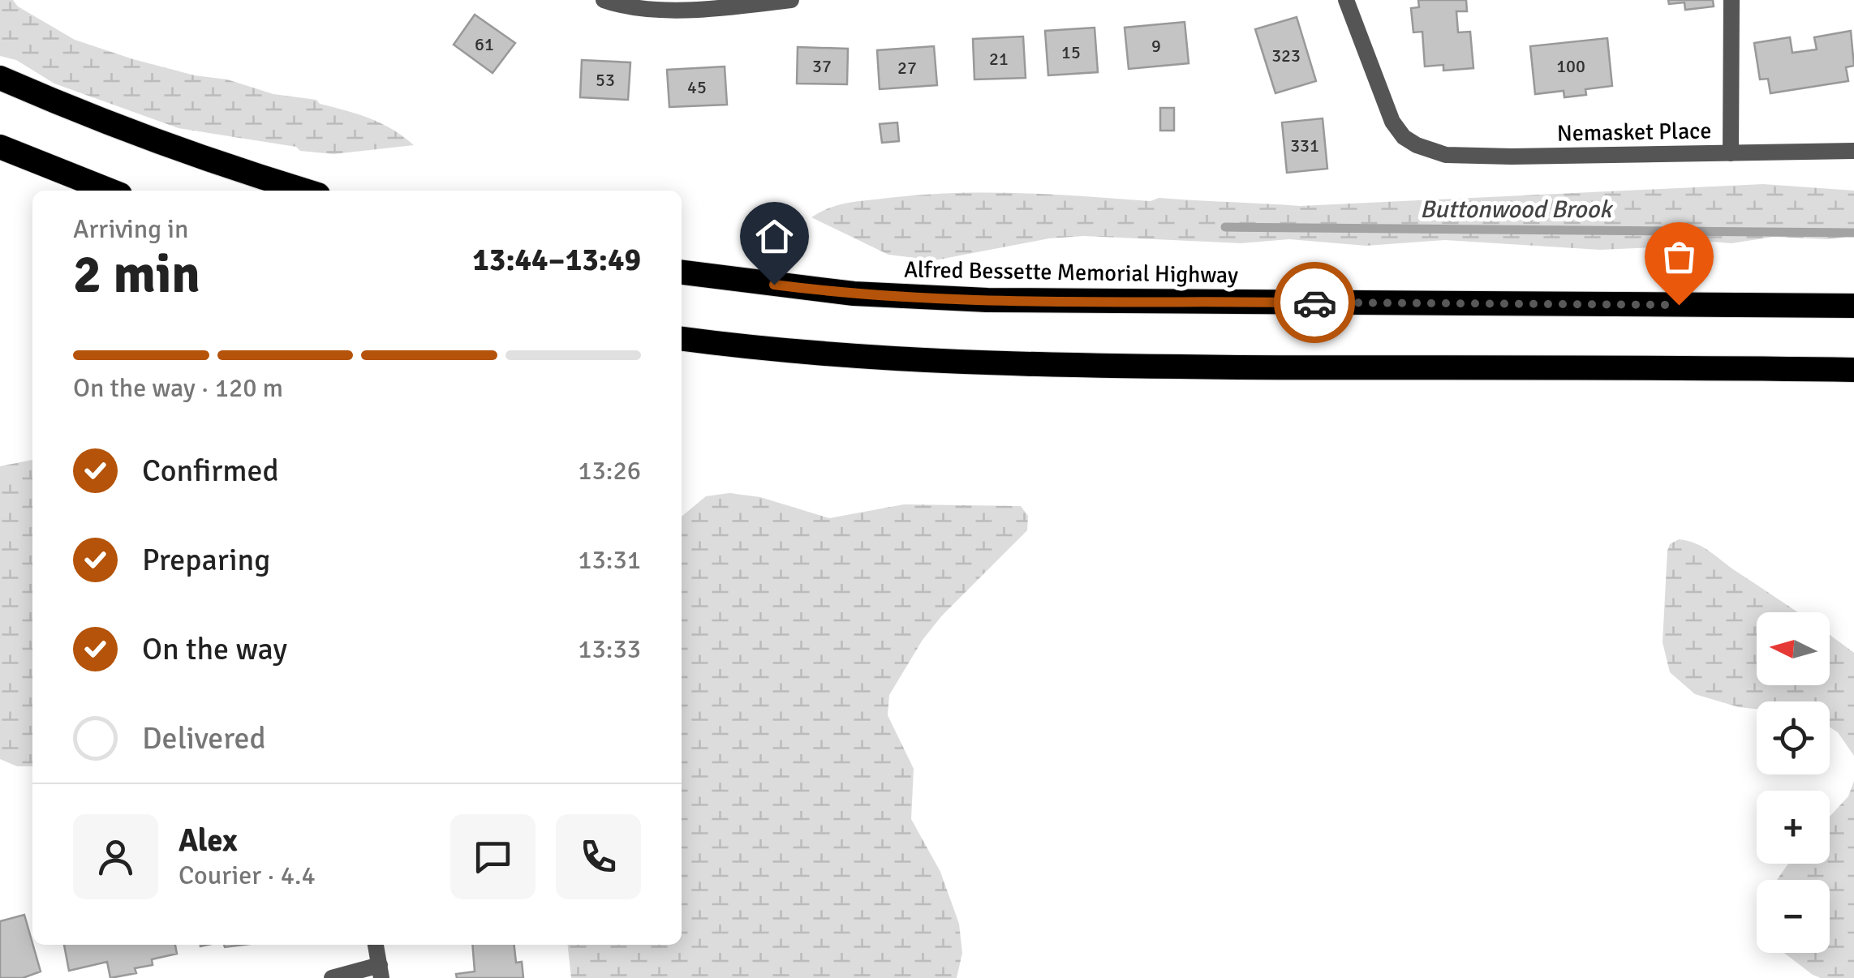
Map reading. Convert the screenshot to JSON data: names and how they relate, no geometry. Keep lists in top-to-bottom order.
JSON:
{
  "streets": {
    "highway": ["Alfred Bessette Memorial Highway"],
    "street": ["Nemasket Place"]
  },
  "water": ["Buttonwood Brook"],
  "house_numbers": [
    "61",
    "9",
    "15",
    "323",
    "21",
    "37",
    "100",
    "27",
    "53",
    "45",
    "331"
  ],
  "north": "left",
  "page": {
    "heading": ["2 min", "Arriving in", "13:44–13:49"],
    "panel": ["Alex", "Courier · 4.4"],
    "bar": "On the way · 120 m",
    "list": [
      ["Confirmed", "13:26"],
      ["Preparing", "13:31"],
      ["On the way", "13:33"],
      "Delivered"
    ],
    "map_buttons": ["+", "−"]
  }
}
